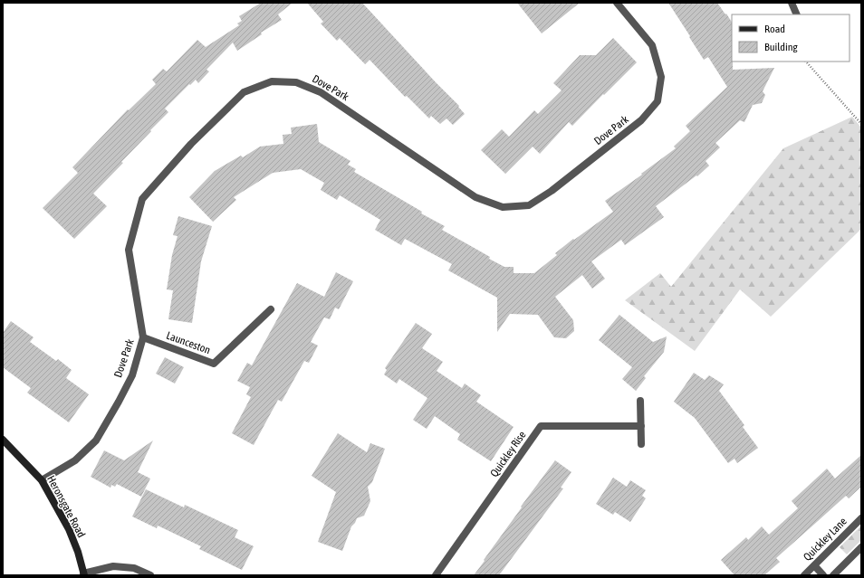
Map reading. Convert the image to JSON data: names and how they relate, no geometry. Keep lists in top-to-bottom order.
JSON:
{
  "streets": {
    "street": [
      "Dove Park",
      "Launceston",
      "Quickley Rise",
      "Heronsgate Road",
      "Quickley Lane"
    ]
  },
  "crossings": [
    ["Dove Park", "Launceston"],
    ["Dove Park", "Heronsgate Road"]
  ],
  "legend": ["Road", "Building"]
}
